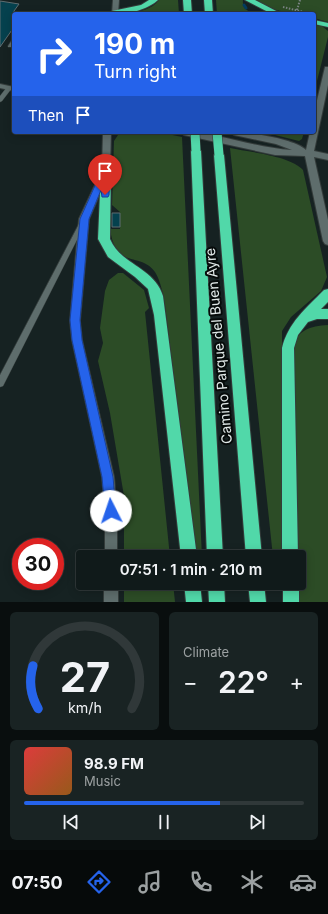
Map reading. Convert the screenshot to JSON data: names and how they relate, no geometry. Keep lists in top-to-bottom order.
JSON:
{
  "streets": {
    "highway": ["Camino Parque del Buen Ayre"]
  },
  "page": {
    "turn": ["190 m", "Turn right"],
    "then": "Then",
    "limit": "30",
    "trip": "07:51 · 1 min · 210 m",
    "tile": "Climate",
    "heat": ["−", "22°", "+"],
    "song": ["98.9 FM", "Music"],
    "tabs": "07:50",
    "gauge": ["27", "km/h"]
  }
}
